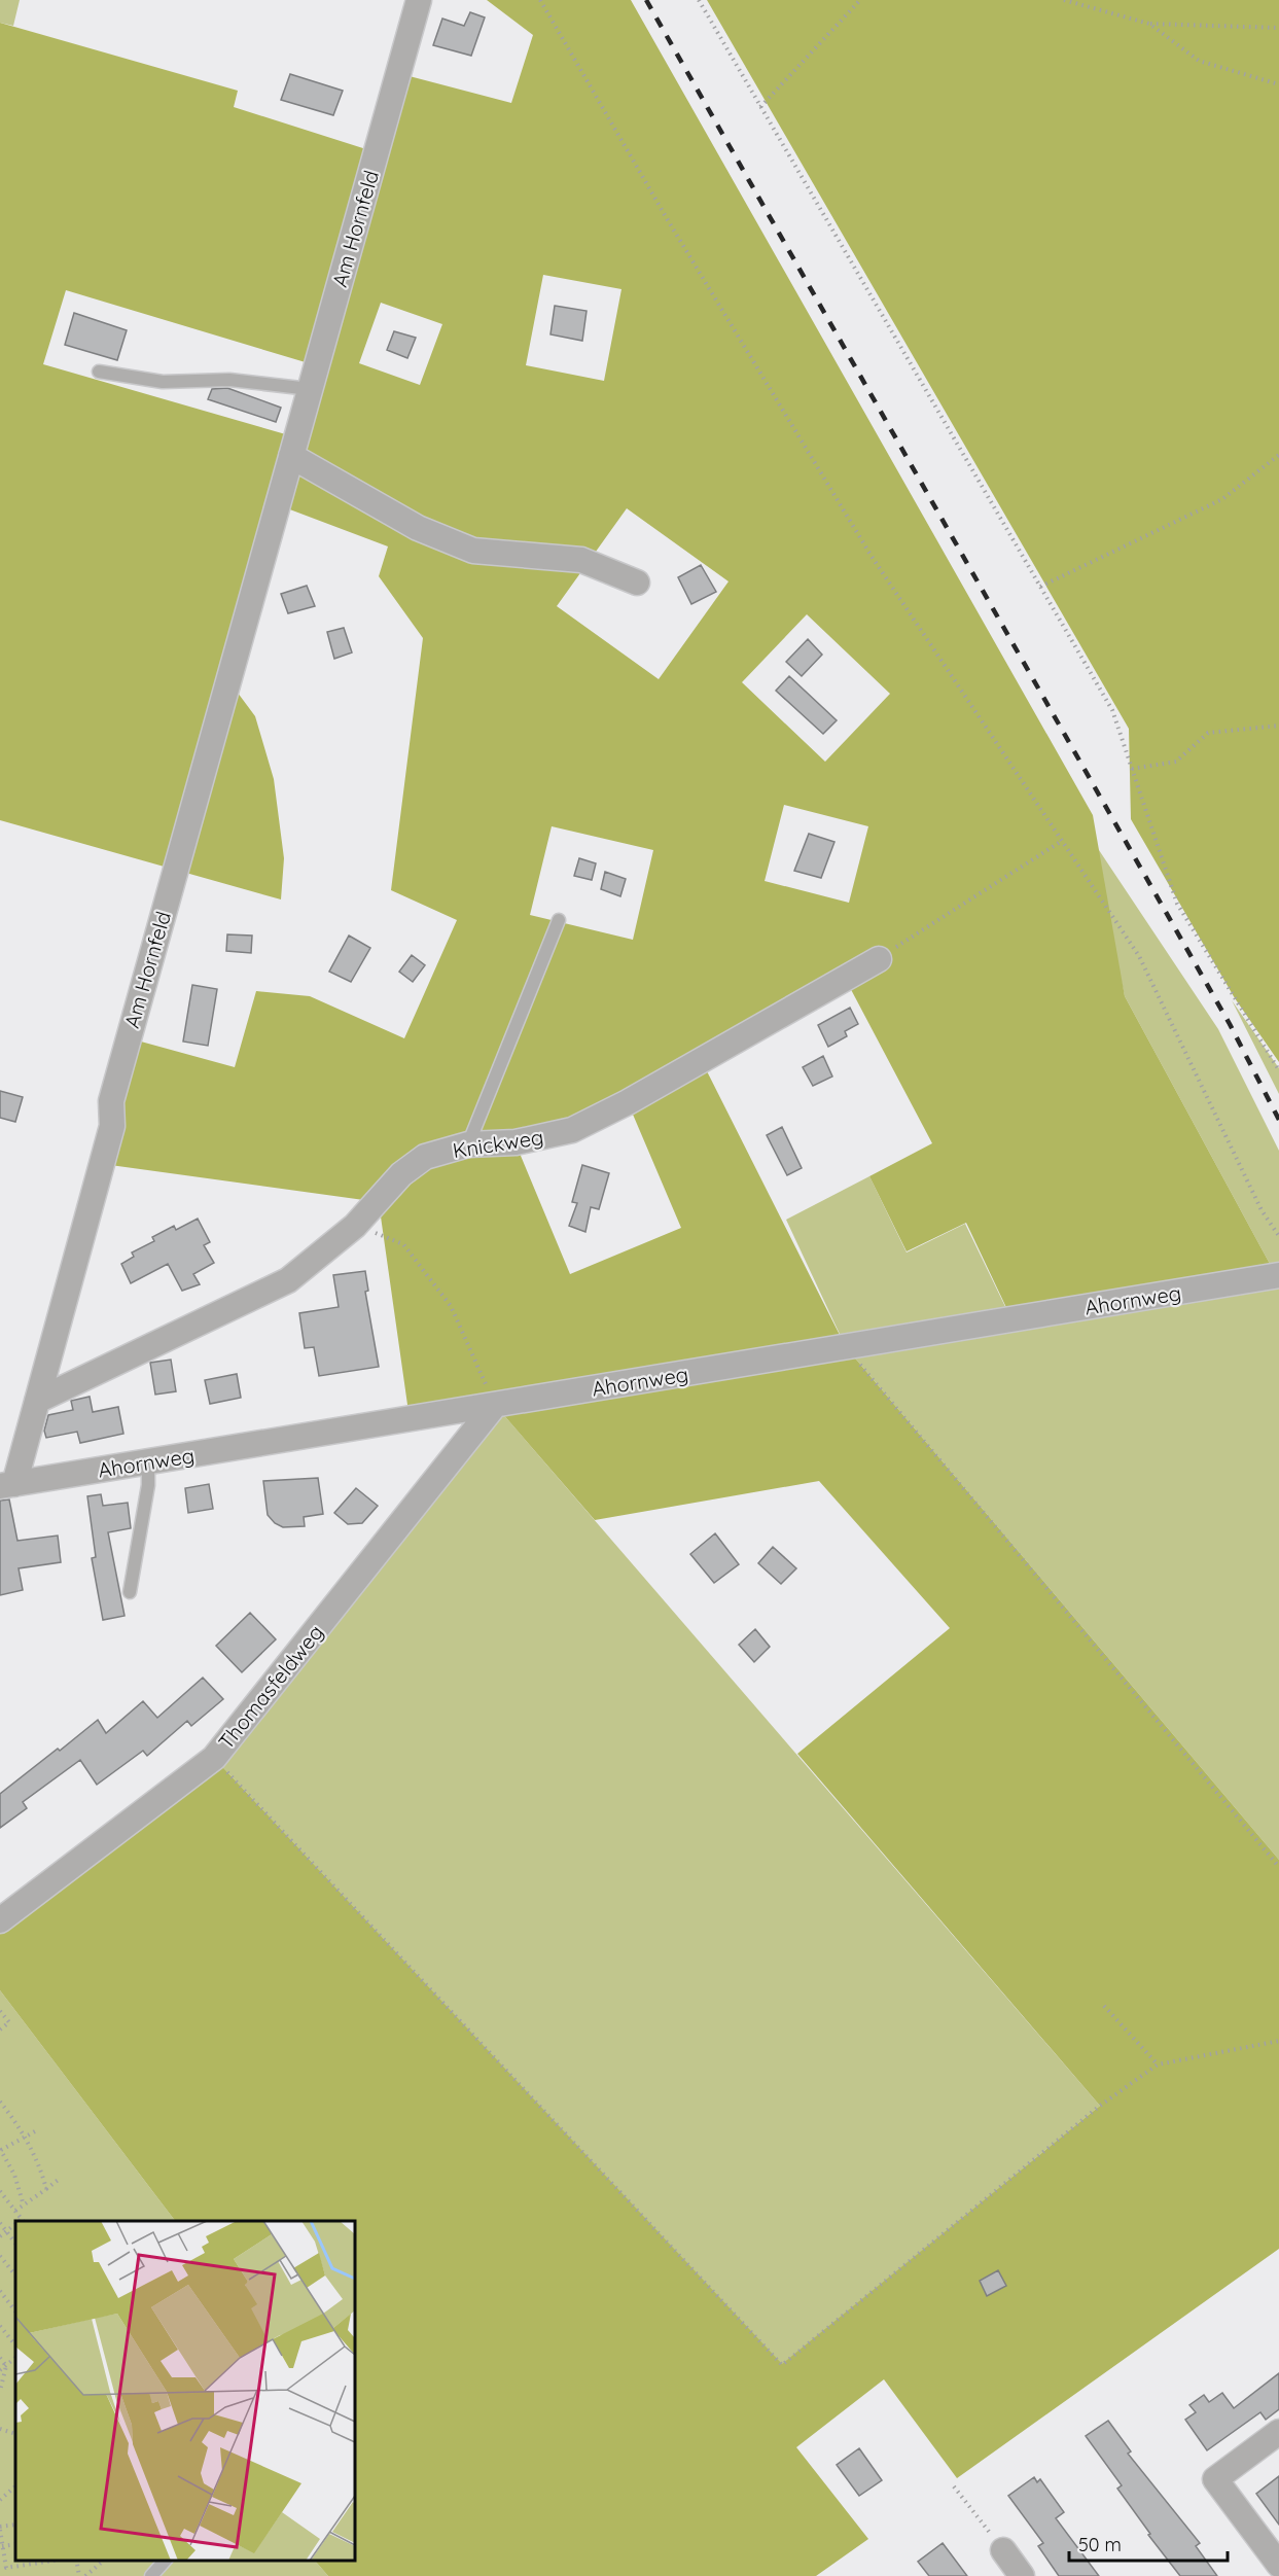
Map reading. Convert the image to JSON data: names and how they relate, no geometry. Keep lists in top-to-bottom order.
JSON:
{
  "streets": {
    "street": [
      "Am Hornfeld",
      "Knickweg",
      "Ahornweg",
      "Thomasfeldweg"
    ]
  },
  "crossings": [
    ["Am Hornfeld", "Knickweg"],
    ["Am Hornfeld", "Ahornweg"],
    ["Ahornweg", "Thomasfeldweg"]
  ],
  "scale_bar": "50 m"
}
